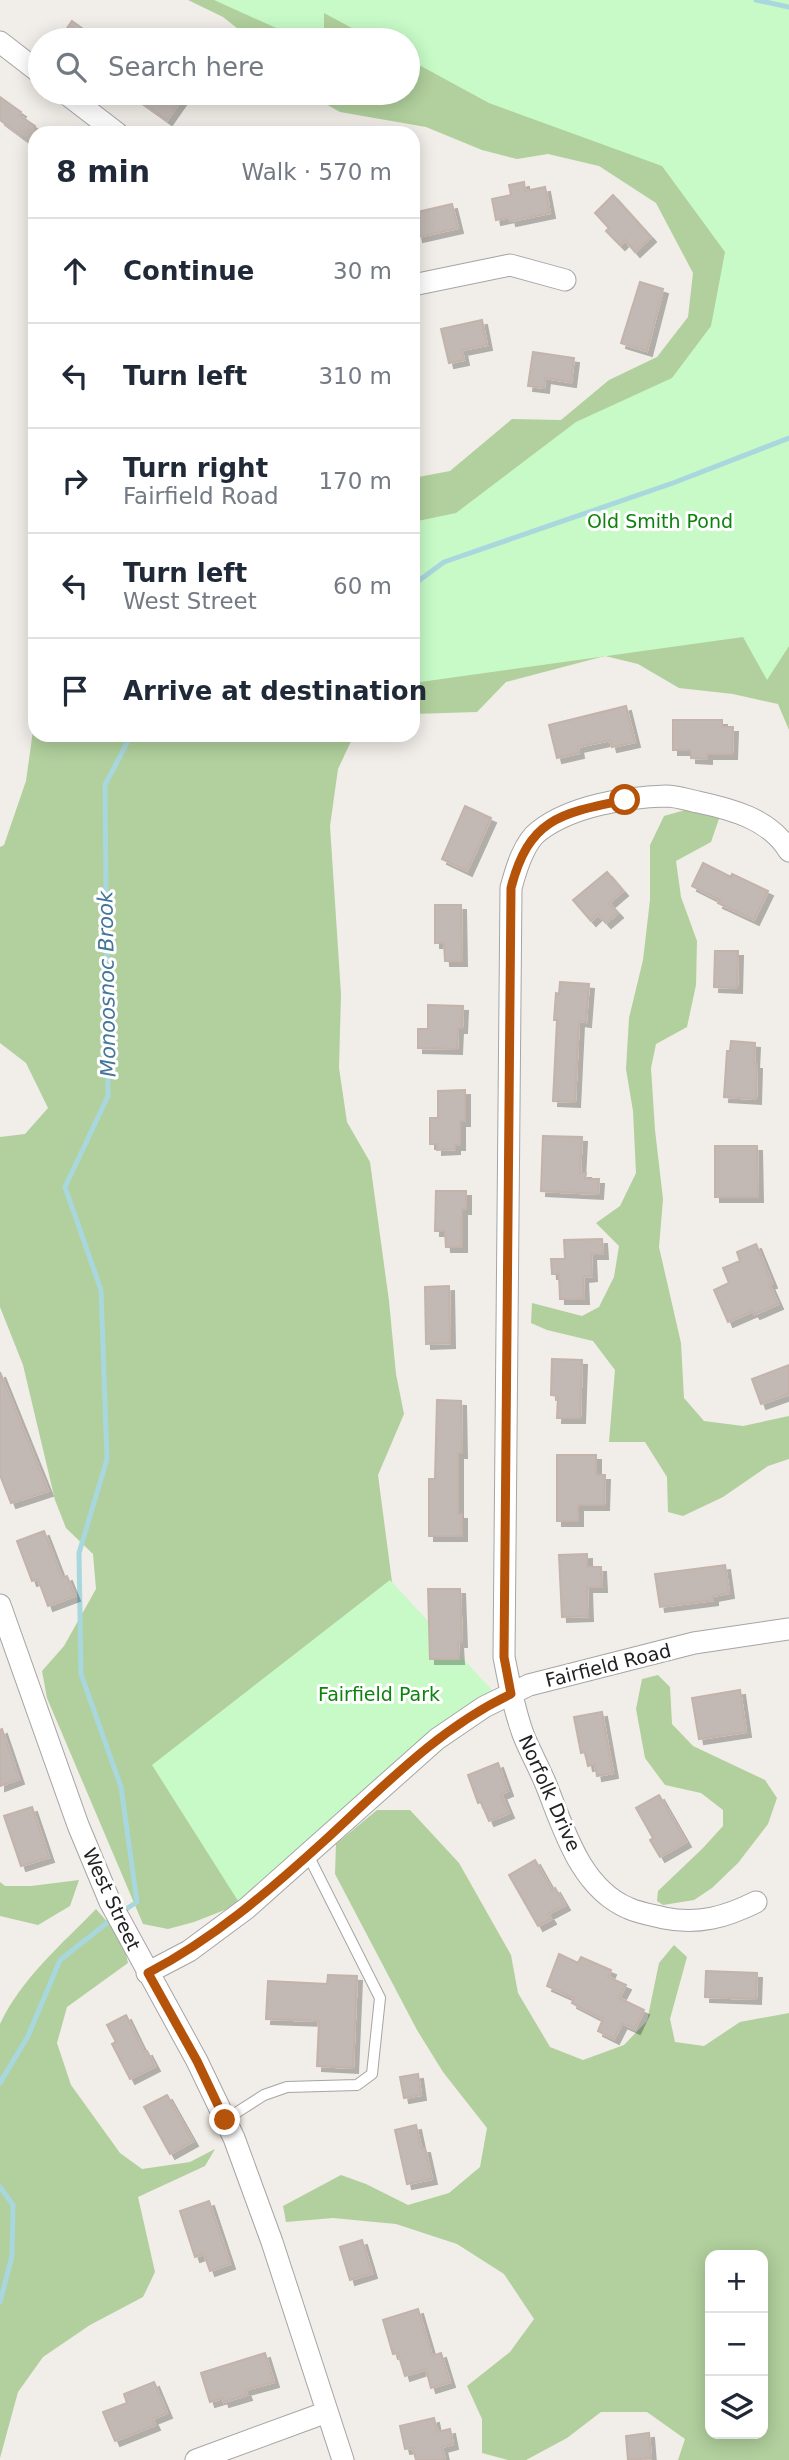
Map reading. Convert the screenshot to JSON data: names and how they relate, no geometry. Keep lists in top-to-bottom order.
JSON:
{
  "streets": {
    "street": ["Fairfield Road", "Norfolk Drive", "West Street"]
  },
  "crossings": [
    ["Fairfield Road", "Norfolk Drive"],
    ["Fairfield Road", "West Street"]
  ],
  "water": ["Monoosnoc Brook"],
  "parks": ["Old Smith Pond", "Fairfield Park"],
  "page": {
    "search": "Search here",
    "heading": ["8 min", "Walk · 570 m"],
    "list": [
      ["Continue", "30 m"],
      ["Turn left", "310 m"],
      ["Turn right", "Fairfield Road", "170 m"],
      ["Turn left", "West Street", "60 m"],
      "Arrive at destination"
    ],
    "map_buttons": ["+", "−"]
  }
}
